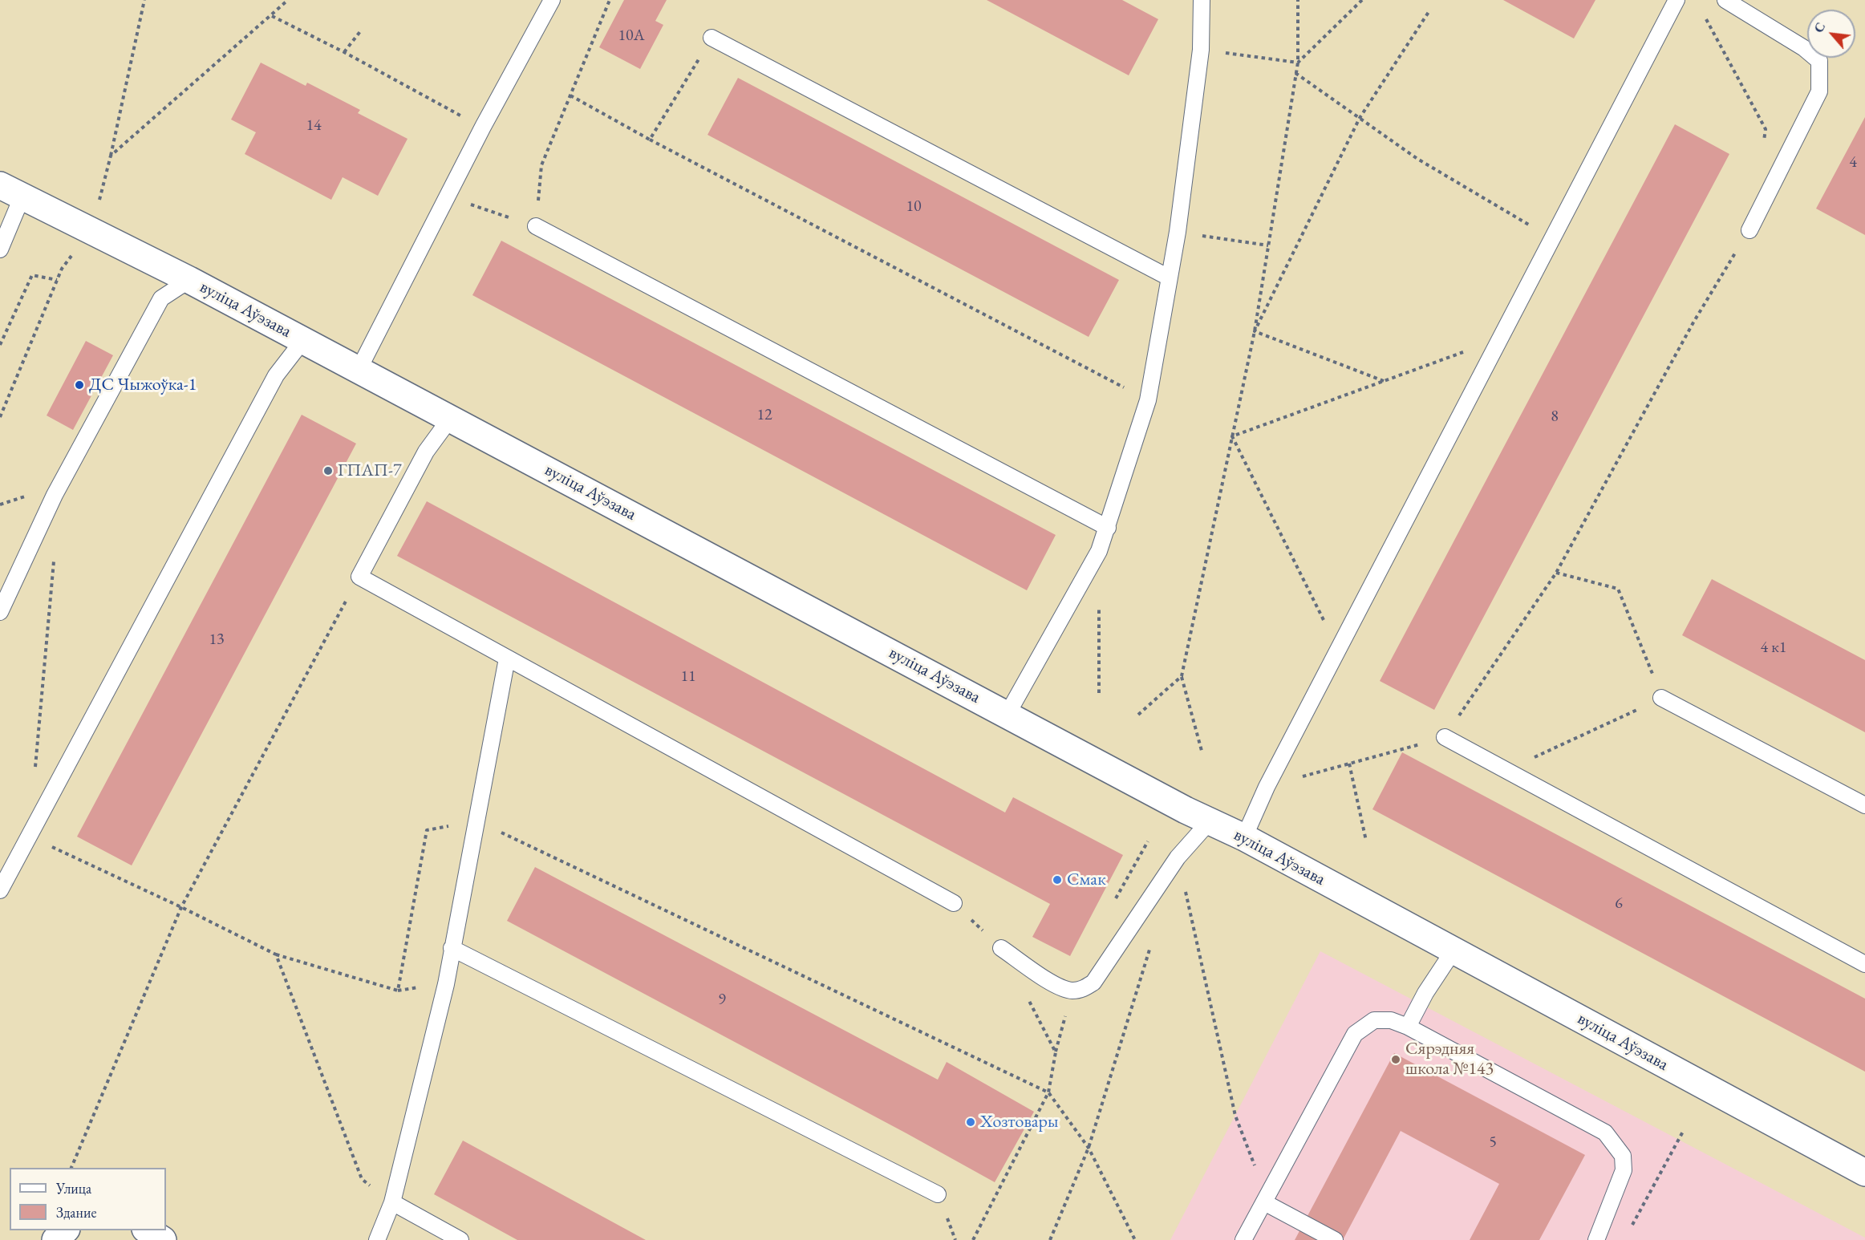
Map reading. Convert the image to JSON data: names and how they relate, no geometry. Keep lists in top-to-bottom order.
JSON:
{
  "streets": {
    "street": ["вуліца Аўэзава"]
  },
  "places": [
    "ДС Чыжоўка-1",
    "ГПАП-7",
    "Смак",
    "Сярэдняя школа №143",
    "Хозтовары"
  ],
  "house_numbers": [
    "10А",
    "14",
    "4",
    "10",
    "12",
    "8",
    "13",
    "4 к1",
    "11",
    "6",
    "9",
    "5"
  ],
  "legend": ["Улица", "Здание"],
  "north": "top left"
}
